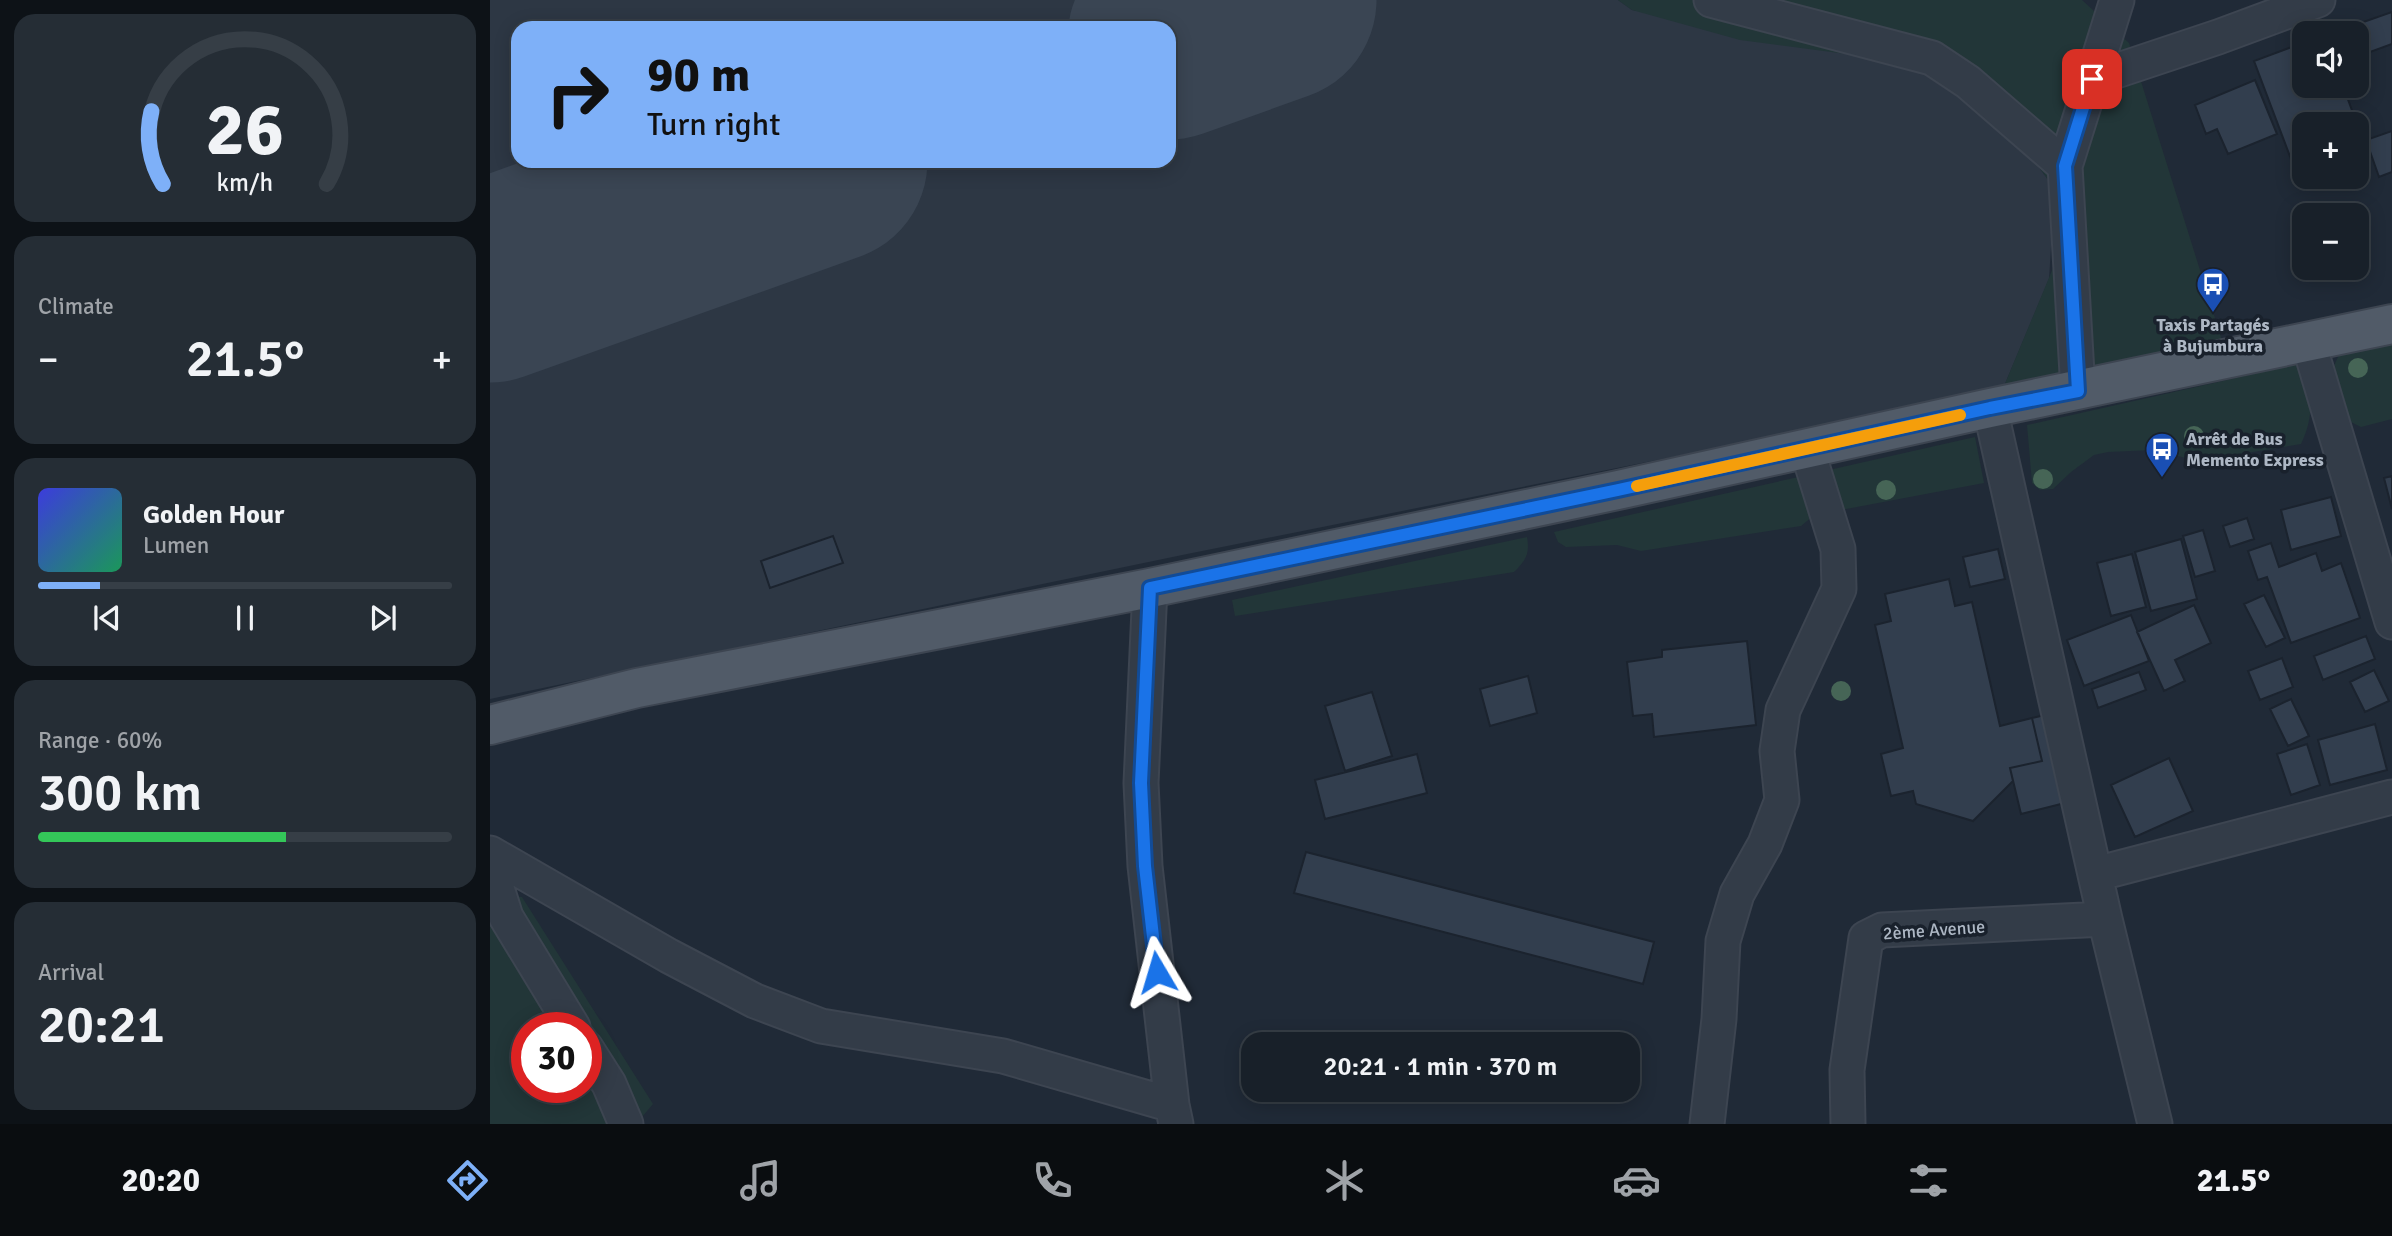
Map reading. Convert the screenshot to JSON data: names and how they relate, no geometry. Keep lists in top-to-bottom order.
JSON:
{
  "streets": {
    "street": ["2ème Avenue"]
  },
  "places": {
    "bus stop": ["Taxis Partagés à Bujumbura", "Arrêt de Bus Memento Express"]
  },
  "page": {
    "map_buttons": ["+", "−"],
    "turn": ["90 m", "Turn right"],
    "tile": [
      "Climate",
      ["Range · 60%", "300 km"],
      ["Arrival", "20:21"]
    ],
    "heat": ["−", "21.5°", "+"],
    "song": ["Golden Hour", "Lumen"],
    "limit": "30",
    "trip": "20:21 · 1 min · 370 m",
    "tabs": ["20:20", "21.5°"],
    "gauge": ["26", "km/h"]
  }
}
